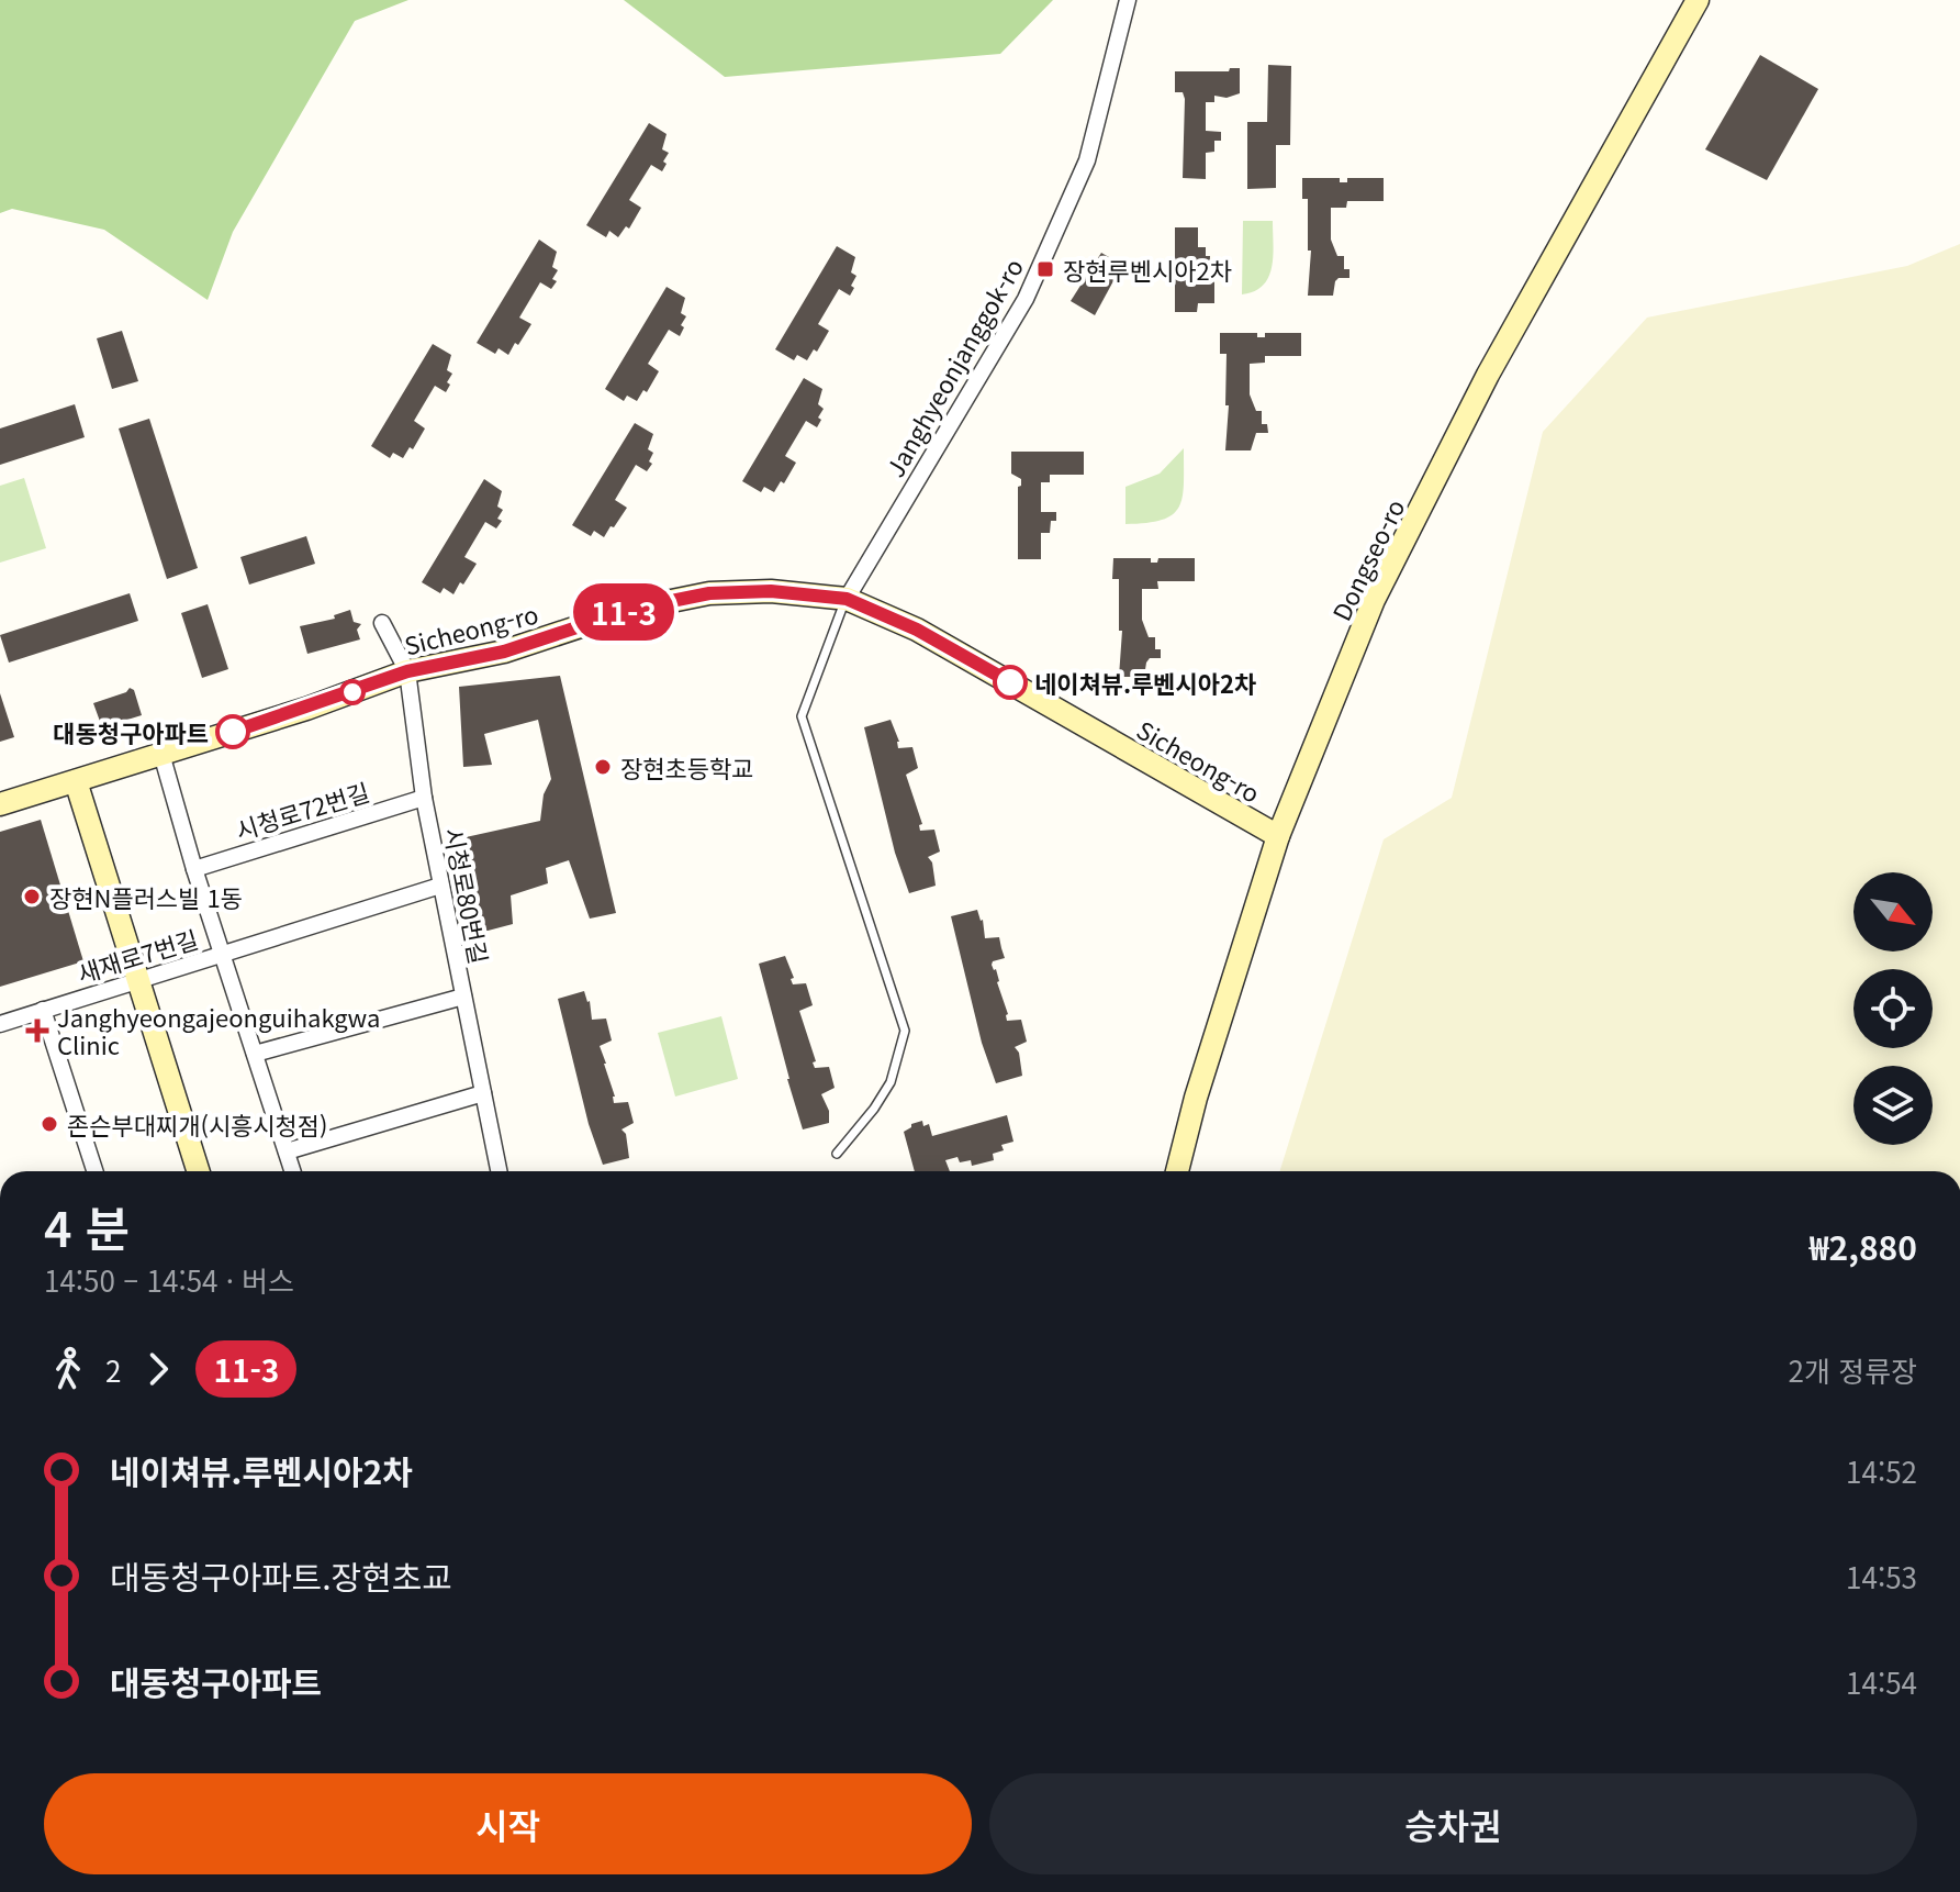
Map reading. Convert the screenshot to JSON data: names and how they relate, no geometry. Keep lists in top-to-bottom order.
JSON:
{
  "streets": {
    "street": [
      "Janghyeonjanggok-ro",
      "Dongseo-ro",
      "Sicheong-ro",
      "시청로72번길",
      "시청로80번길",
      "새재로7번길"
    ]
  },
  "crossings": [
    ["Janghyeonjanggok-ro", "Sicheong-ro"],
    ["Dongseo-ro", "Sicheong-ro"],
    ["Sicheong-ro", "시청로80번길"],
    ["시청로72번길", "시청로80번길"],
    ["시청로80번길", "새재로7번길"]
  ],
  "places": {
    "transit": ["장현루벤시아2차"],
    "other": [
      "네이쳐뷰.루벤시아2차",
      "대동청구아파트",
      "장현초등학교",
      "장현N플러스빌 1동",
      "존슨부대찌개(시흥시청점)"
    ],
    "health": ["Janghyeongajeonguihakgwa Clinic"]
  },
  "lines": ["bus line 11-3"],
  "north": "bottom right",
  "page": {
    "on_map": "11-3",
    "heading": ["4 분", "14:50 – 14:54 · 버스", "₩2,880"],
    "legs": ["2", "11-3", "2개 정류장"],
    "list": [
      {
        "name": "네이쳐뷰.루벤시아2차",
        "value": "14:52"
      },
      {
        "name": "대동청구아파트.장현초교",
        "value": "14:53"
      },
      {
        "name": "대동청구아파트",
        "value": "14:54"
      }
    ],
    "buttons": ["시작", "승차권"]
  }
}
